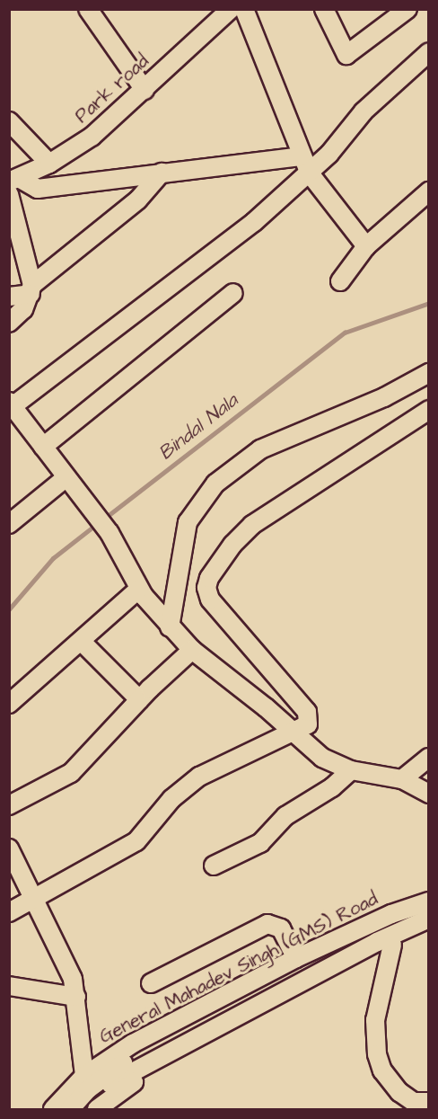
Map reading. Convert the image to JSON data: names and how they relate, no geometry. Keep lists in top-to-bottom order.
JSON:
{
  "streets": {
    "street": ["Park road", "General Mahadev Singh (GMS) Road"]
  },
  "water": ["Bindal Nala"]
}
